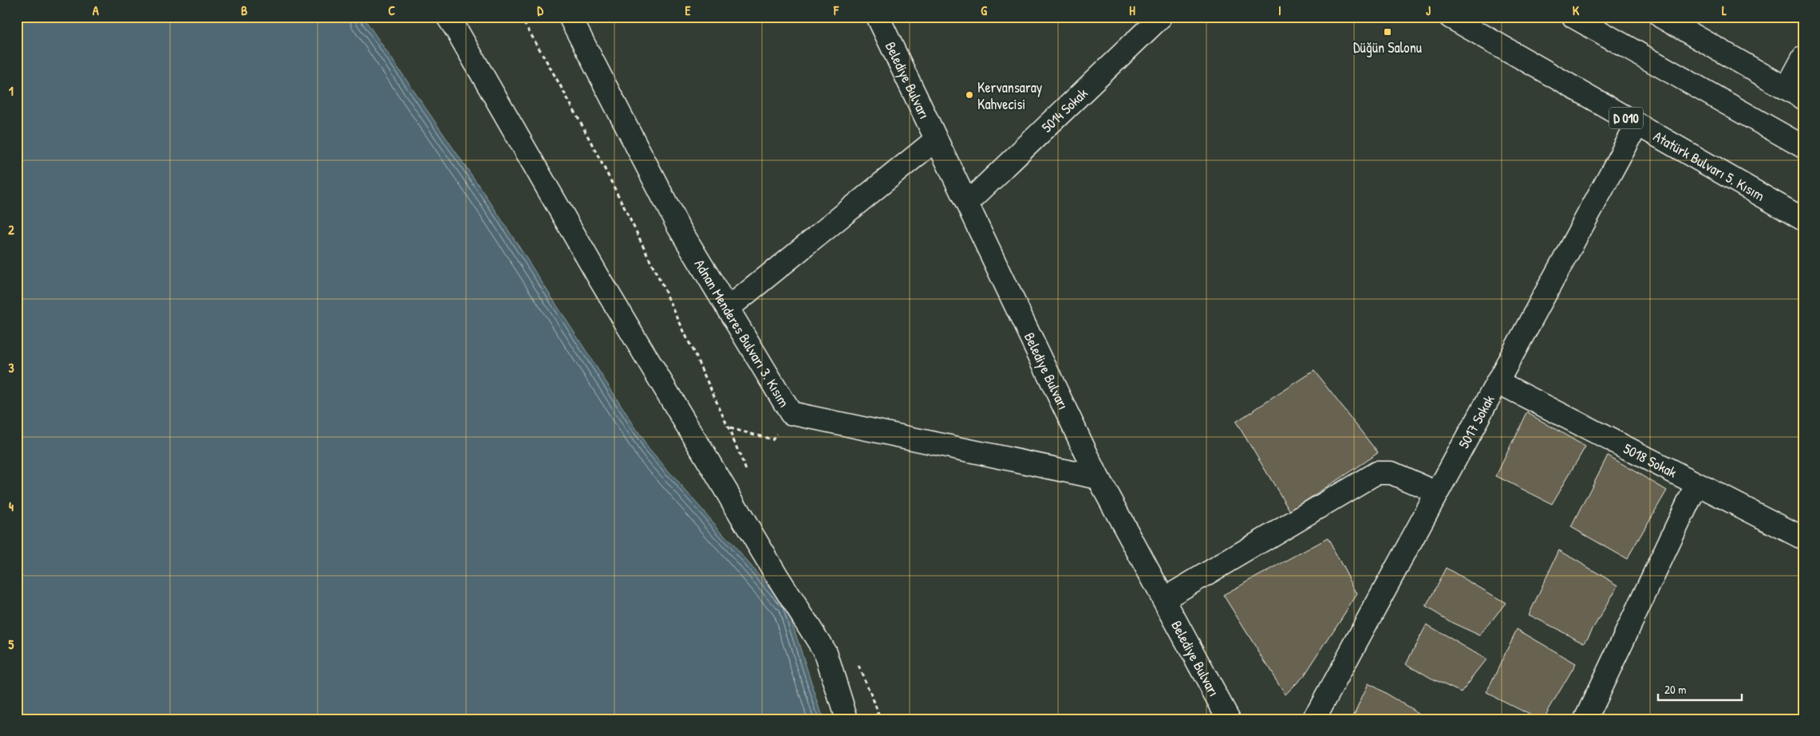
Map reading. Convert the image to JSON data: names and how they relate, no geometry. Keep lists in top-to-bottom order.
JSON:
{
  "streets": {
    "main road": [
      "Belediye Bulvarı",
      "5014 Sokak",
      "D 010",
      "Atatürk Bulvarı 5. Kısım",
      "Adnan Menderes Bulvarı 3. Kısım",
      "5017 Sokak",
      "5018 Sokak"
    ]
  },
  "crossings": [
    ["Belediye Bulvarı", "5014 Sokak"],
    ["Belediye Bulvarı", "Adnan Menderes Bulvarı 3. Kısım"],
    ["Atatürk Bulvarı 5. Kısım", "5017 Sokak"],
    ["5017 Sokak", "5018 Sokak"]
  ],
  "places": {
    "transit": ["Düğün Salonu"],
    "other": ["Kervansaray Kahvecisi"]
  },
  "scale_bar": "20 m",
  "grid": {
    "columns": [
      "A",
      "B",
      "C",
      "D",
      "E",
      "F",
      "G",
      "H",
      "I",
      "J",
      "K",
      "L"
    ],
    "rows": [
      "1",
      "2",
      "3",
      "4",
      "5"
    ]
  }
}
